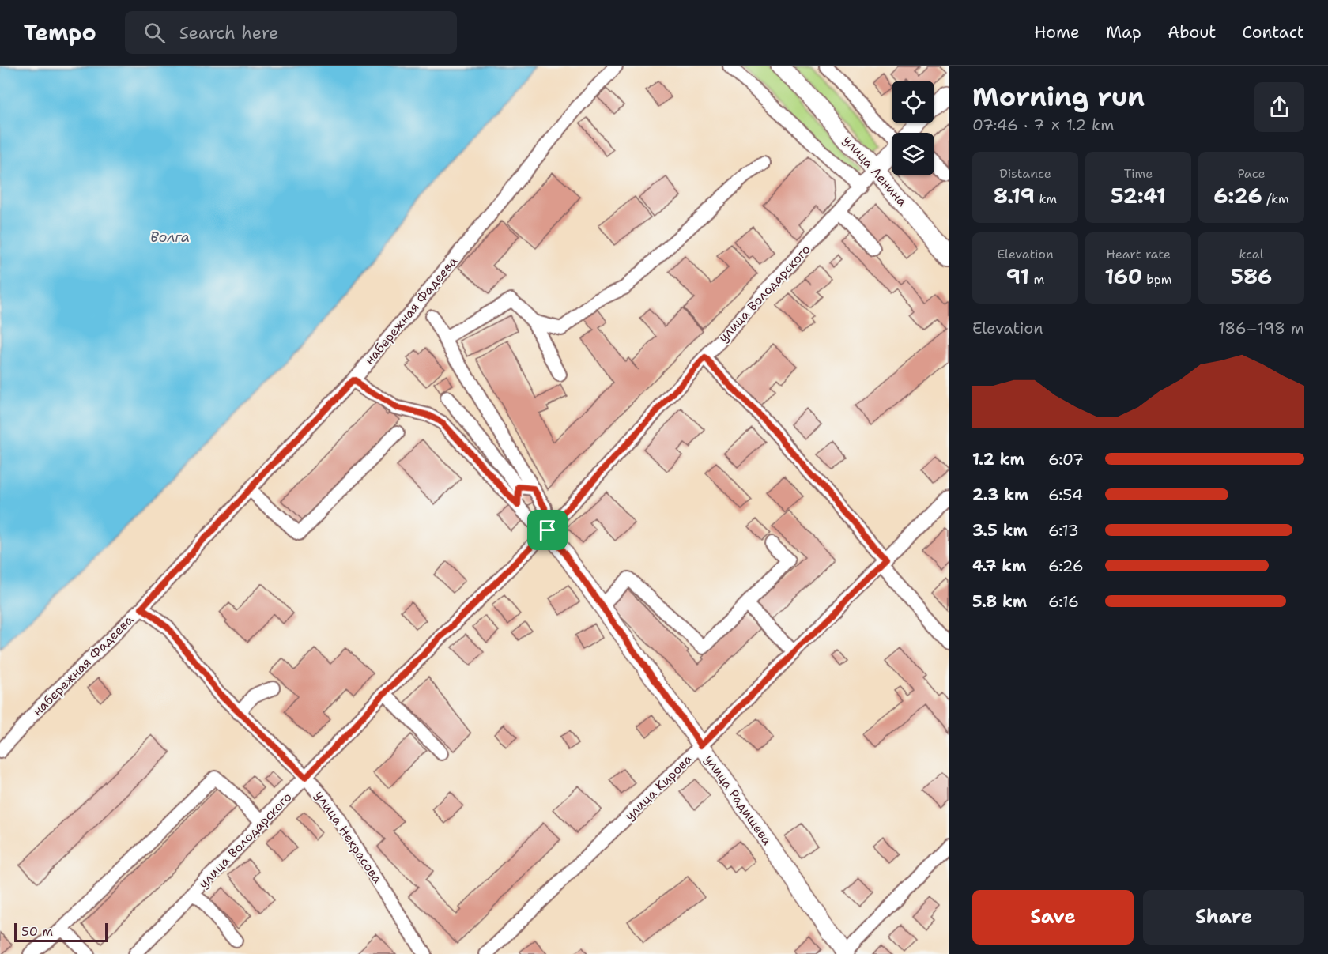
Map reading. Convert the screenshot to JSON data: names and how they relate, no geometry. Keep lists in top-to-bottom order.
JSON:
{
  "streets": {
    "main road": ["улица Ленина", "улица Володарского", "улица Радищева"],
    "street": ["набережная Фадеева", "улица Кирова", "улица Некрасова"]
  },
  "crossings": [
    ["улица Ленина", "улица Володарского"],
    ["улица Володарского", "улица Радищева"],
    ["улица Володарского", "улица Некрасова"],
    ["набережная Фадеева", "улица Некрасова"],
    ["улица Кирова", "улица Радищева"]
  ],
  "water": ["Волга"],
  "scale_bar": "50 m",
  "page": {
    "header": "Tempo",
    "search": "Search here",
    "nav": [
      "Home",
      "Map",
      "About",
      "Contact"
    ],
    "heading": ["Morning run", "07:46 · 7 × 1.2 km"],
    "stats": [
      ["Distance", "8.19 km"],
      ["Time", "52:41"],
      ["Pace", "6:26 /km"],
      ["Elevation", "91 m"],
      ["Heart rate", "160 bpm"],
      ["kcal", "586"]
    ],
    "chart": ["Elevation", "186–198 m"],
    "list": [
      {
        "name": "1.2 km",
        "note": "6:07"
      },
      {
        "name": "2.3 km",
        "note": "6:54"
      },
      {
        "name": "3.5 km",
        "note": "6:13"
      },
      {
        "name": "4.7 km",
        "note": "6:26"
      },
      {
        "name": "5.8 km",
        "note": "6:16"
      }
    ],
    "buttons": ["Save", "Share"],
    "scale": "50 m"
  }
}
